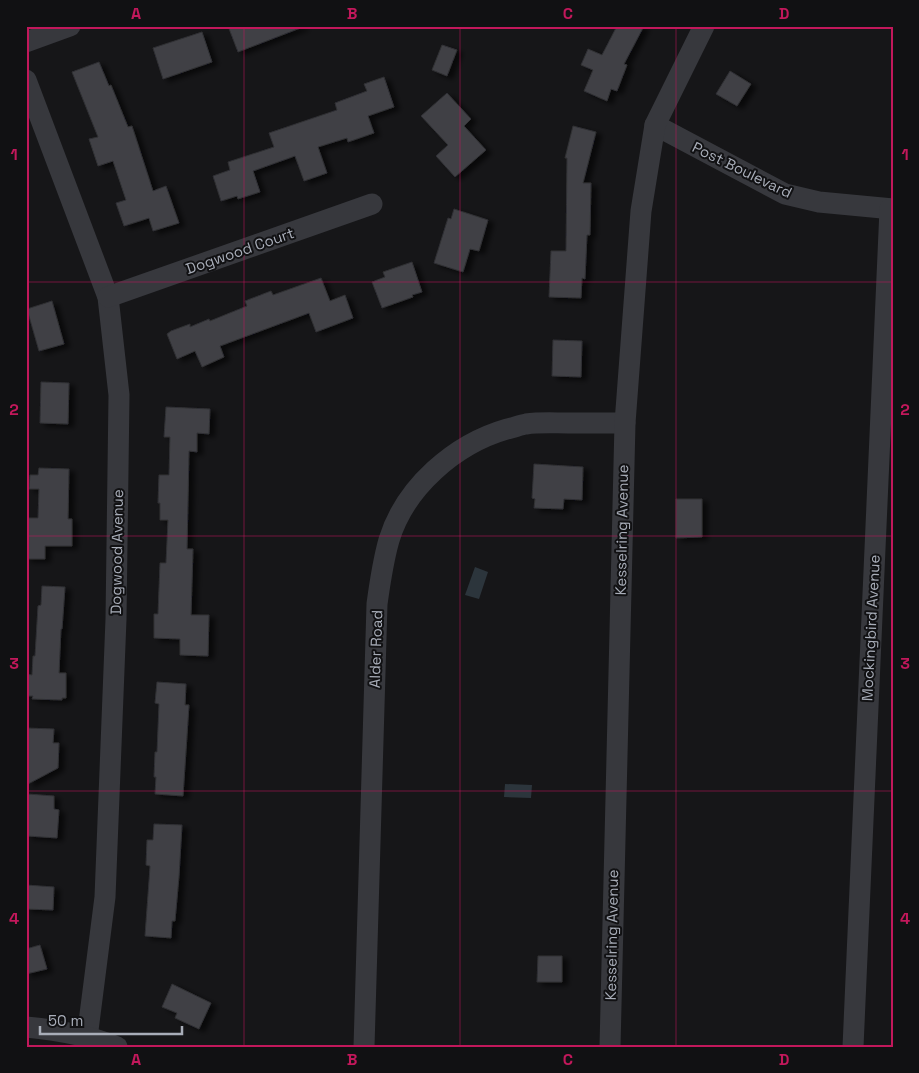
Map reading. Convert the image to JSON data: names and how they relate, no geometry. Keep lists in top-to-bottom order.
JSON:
{
  "streets": {
    "street": [
      "Post Boulevard",
      "Dogwood Court",
      "Kesselring Avenue",
      "Dogwood Avenue",
      "Mockingbird Avenue",
      "Alder Road"
    ]
  },
  "crossings": [
    ["Post Boulevard", "Kesselring Avenue"],
    ["Post Boulevard", "Mockingbird Avenue"],
    ["Dogwood Court", "Dogwood Avenue"],
    ["Kesselring Avenue", "Alder Road"]
  ],
  "scale_bar": "50 m",
  "grid": {
    "columns": [
      "A",
      "B",
      "C",
      "D"
    ],
    "rows": [
      "1",
      "2",
      "3",
      "4"
    ]
  }
}
